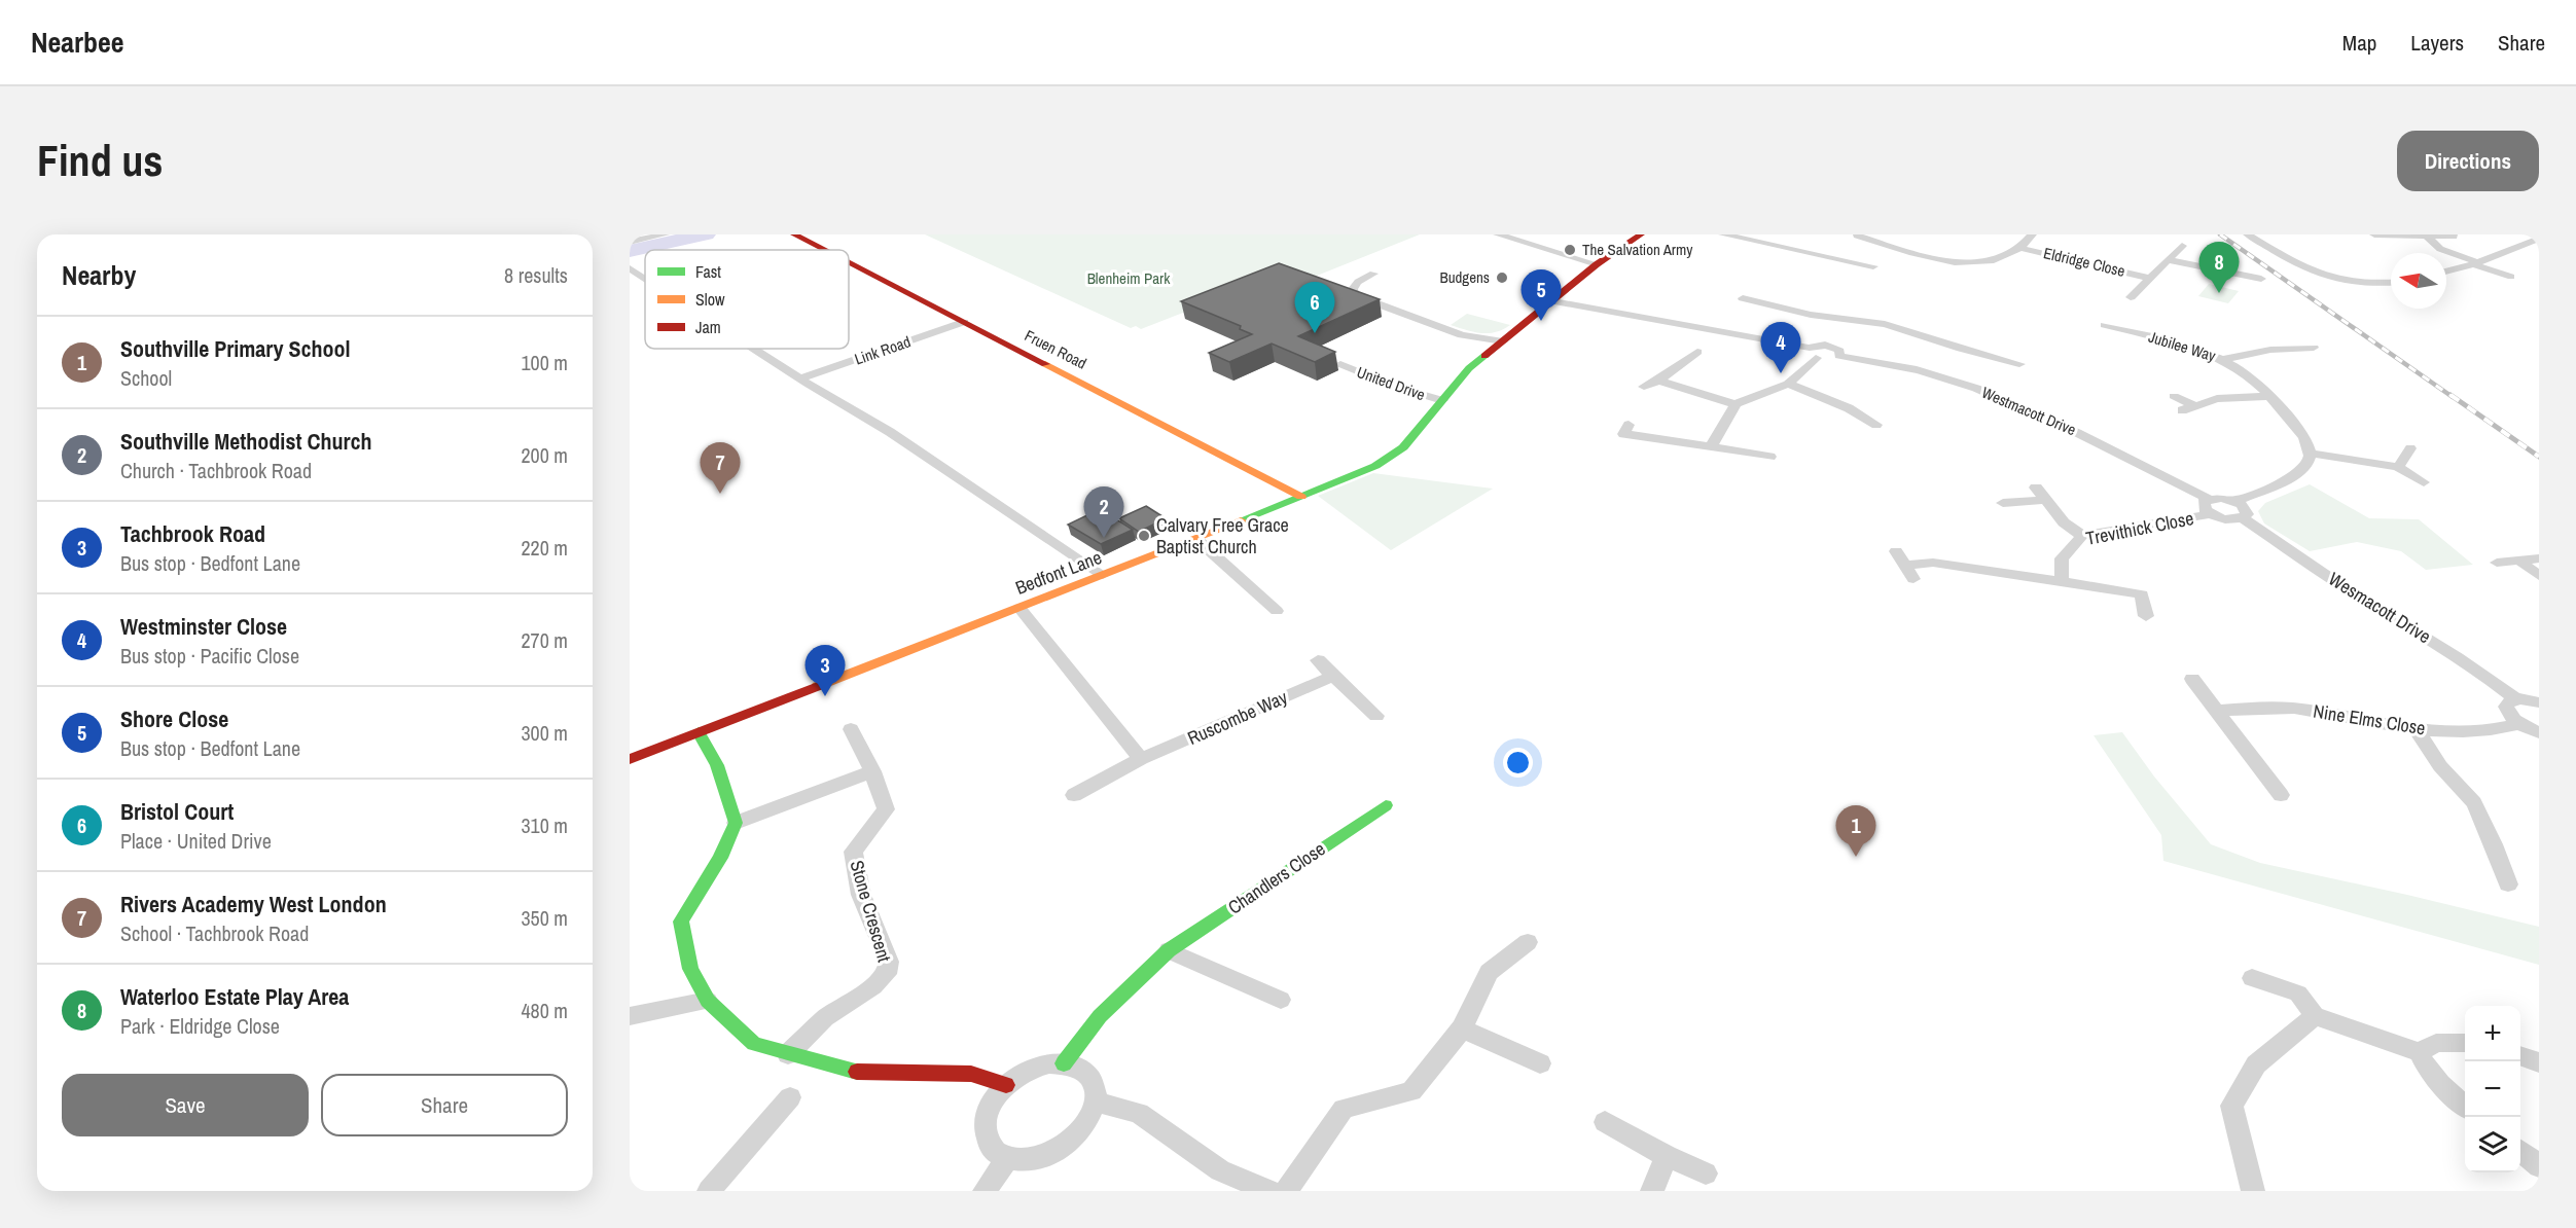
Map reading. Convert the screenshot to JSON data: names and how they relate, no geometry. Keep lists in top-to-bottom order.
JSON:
{
  "streets": {
    "street": [
      "Eldridge Close",
      "Jubilee Way",
      "Fruen Road",
      "Link Road",
      "United Drive",
      "Westmacott Drive",
      "Trevithick Close",
      "Bedfont Lane",
      "Wesmacott Drive",
      "Ruscombe Way",
      "Nine Elms Close",
      "Chandlers Close",
      "Stone Crescent"
    ]
  },
  "crossings": [
    ["Fruen Road", "Link Road"],
    ["Fruen Road", "Bedfont Lane"],
    ["United Drive", "Bedfont Lane"],
    ["Trevithick Close", "Wesmacott Drive"]
  ],
  "parks": ["Blenheim Park"],
  "places": ["The Salvation Army", "Budgens", "Calvary Free Grace Baptist Church"],
  "legend": ["Fast", "Slow", "Jam"],
  "north": "left",
  "page": {
    "header": "Nearbee",
    "nav": ["Map", "Layers", "Share"],
    "buttons": [
      "Directions",
      ["Save", "Share"]
    ],
    "title": "Find us",
    "heading": ["Nearby", "8 results"],
    "pins": [
      "8",
      "5",
      "6",
      "4",
      "7",
      "2",
      "3",
      "1"
    ],
    "list": [
      {
        "mark": "1",
        "name": "Southville Primary School",
        "note": "School",
        "value": "100 m"
      },
      {
        "mark": "2",
        "name": "Southville Methodist Church",
        "note": "Church · Tachbrook Road",
        "value": "200 m"
      },
      {
        "mark": "3",
        "name": "Tachbrook Road",
        "note": "Bus stop · Bedfont Lane",
        "value": "220 m"
      },
      {
        "mark": "4",
        "name": "Westminster Close",
        "note": "Bus stop · Pacific Close",
        "value": "270 m"
      },
      {
        "mark": "5",
        "name": "Shore Close",
        "note": "Bus stop · Bedfont Lane",
        "value": "300 m"
      },
      {
        "mark": "6",
        "name": "Bristol Court",
        "note": "Place · United Drive",
        "value": "310 m"
      },
      {
        "mark": "7",
        "name": "Rivers Academy West London",
        "note": "School · Tachbrook Road",
        "value": "350 m"
      },
      {
        "mark": "8",
        "name": "Waterloo Estate Play Area",
        "note": "Park · Eldridge Close",
        "value": "480 m"
      }
    ],
    "map_buttons": ["+", "−"]
  }
}
